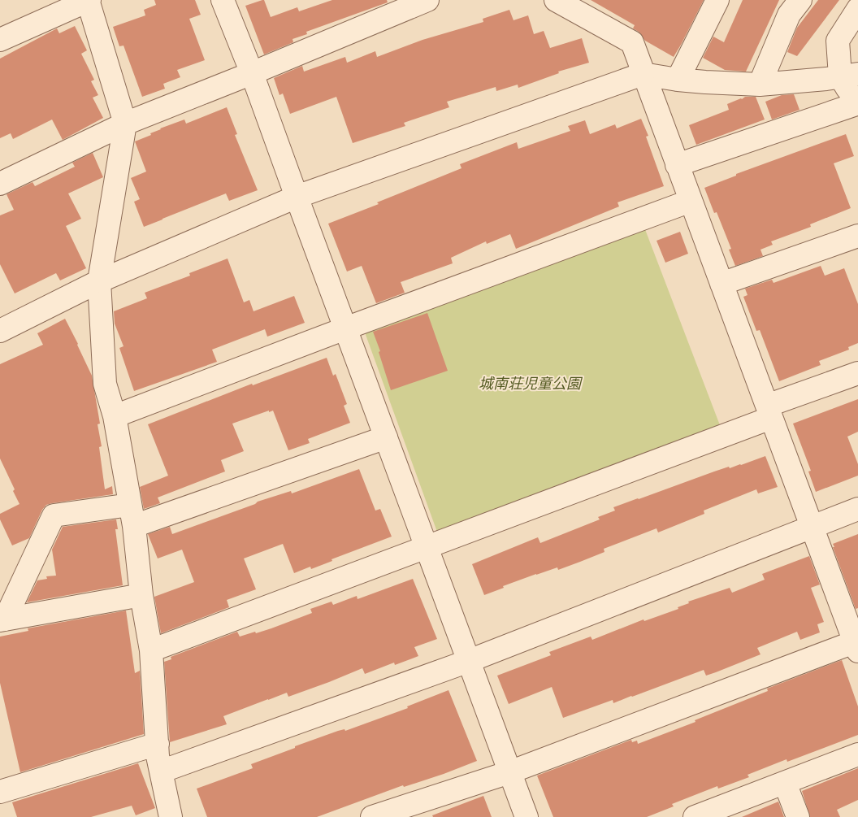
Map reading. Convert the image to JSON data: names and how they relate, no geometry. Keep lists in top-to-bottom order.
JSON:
{
  "parks": ["城南荘児童公園"]
}
